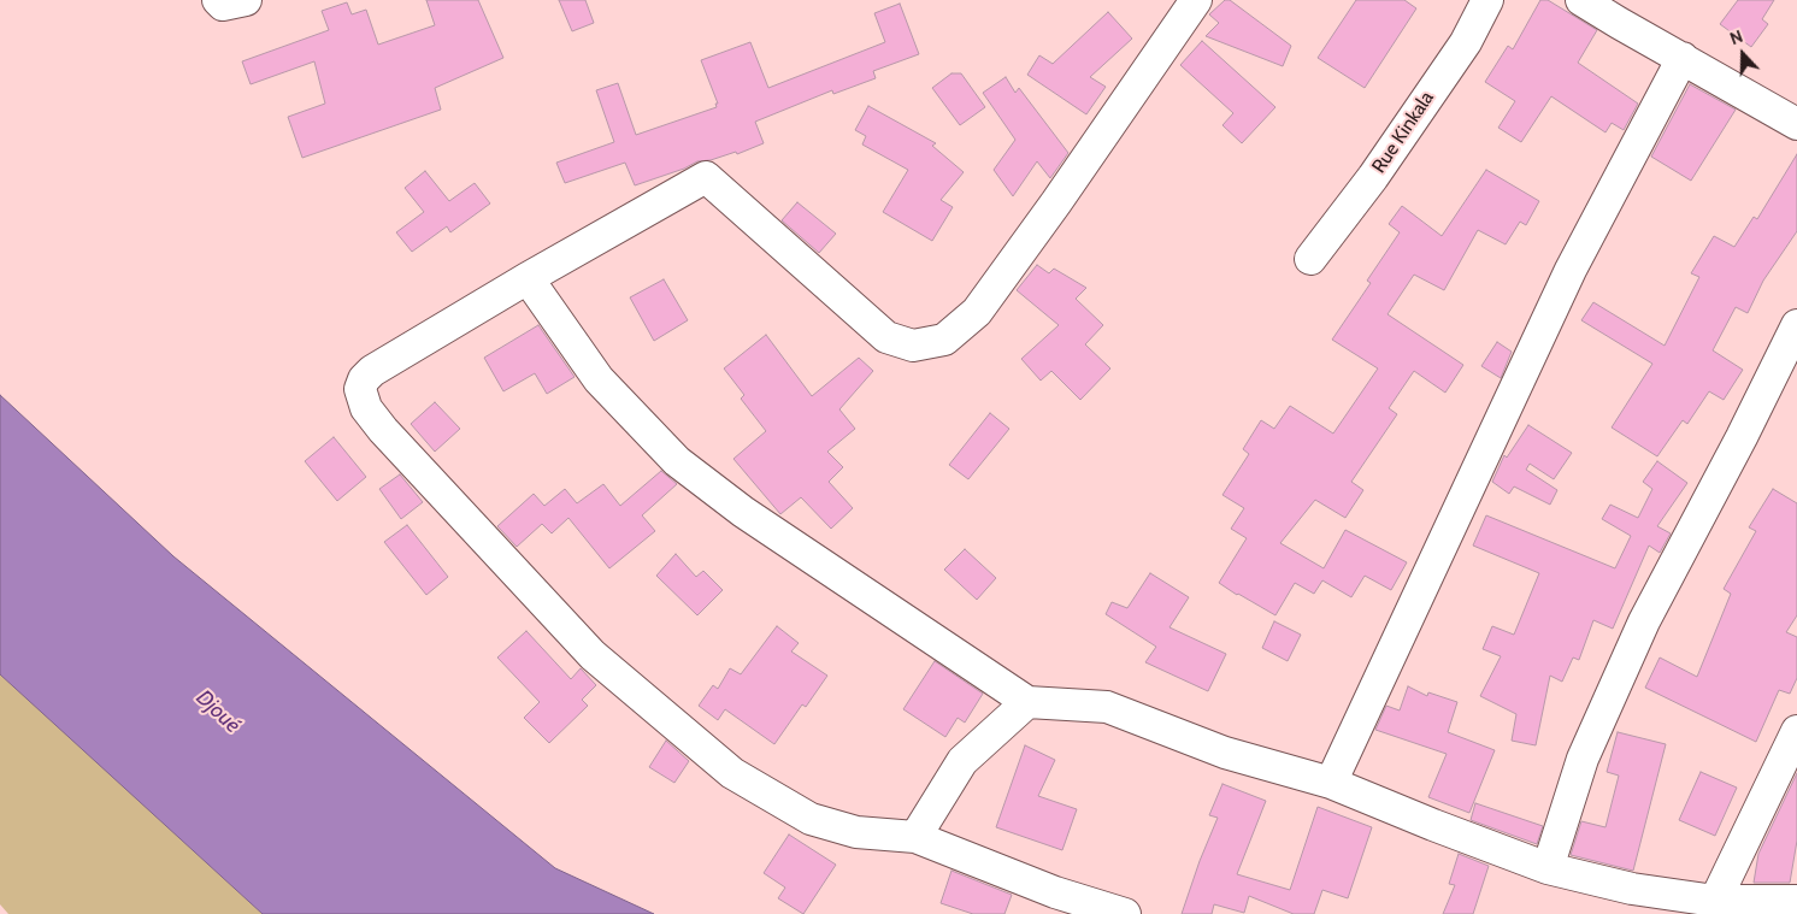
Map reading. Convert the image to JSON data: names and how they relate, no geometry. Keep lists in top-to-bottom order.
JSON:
{
  "streets": {
    "street": ["Rue Kinkala"]
  },
  "water": ["Djoué"],
  "north": "top"
}
